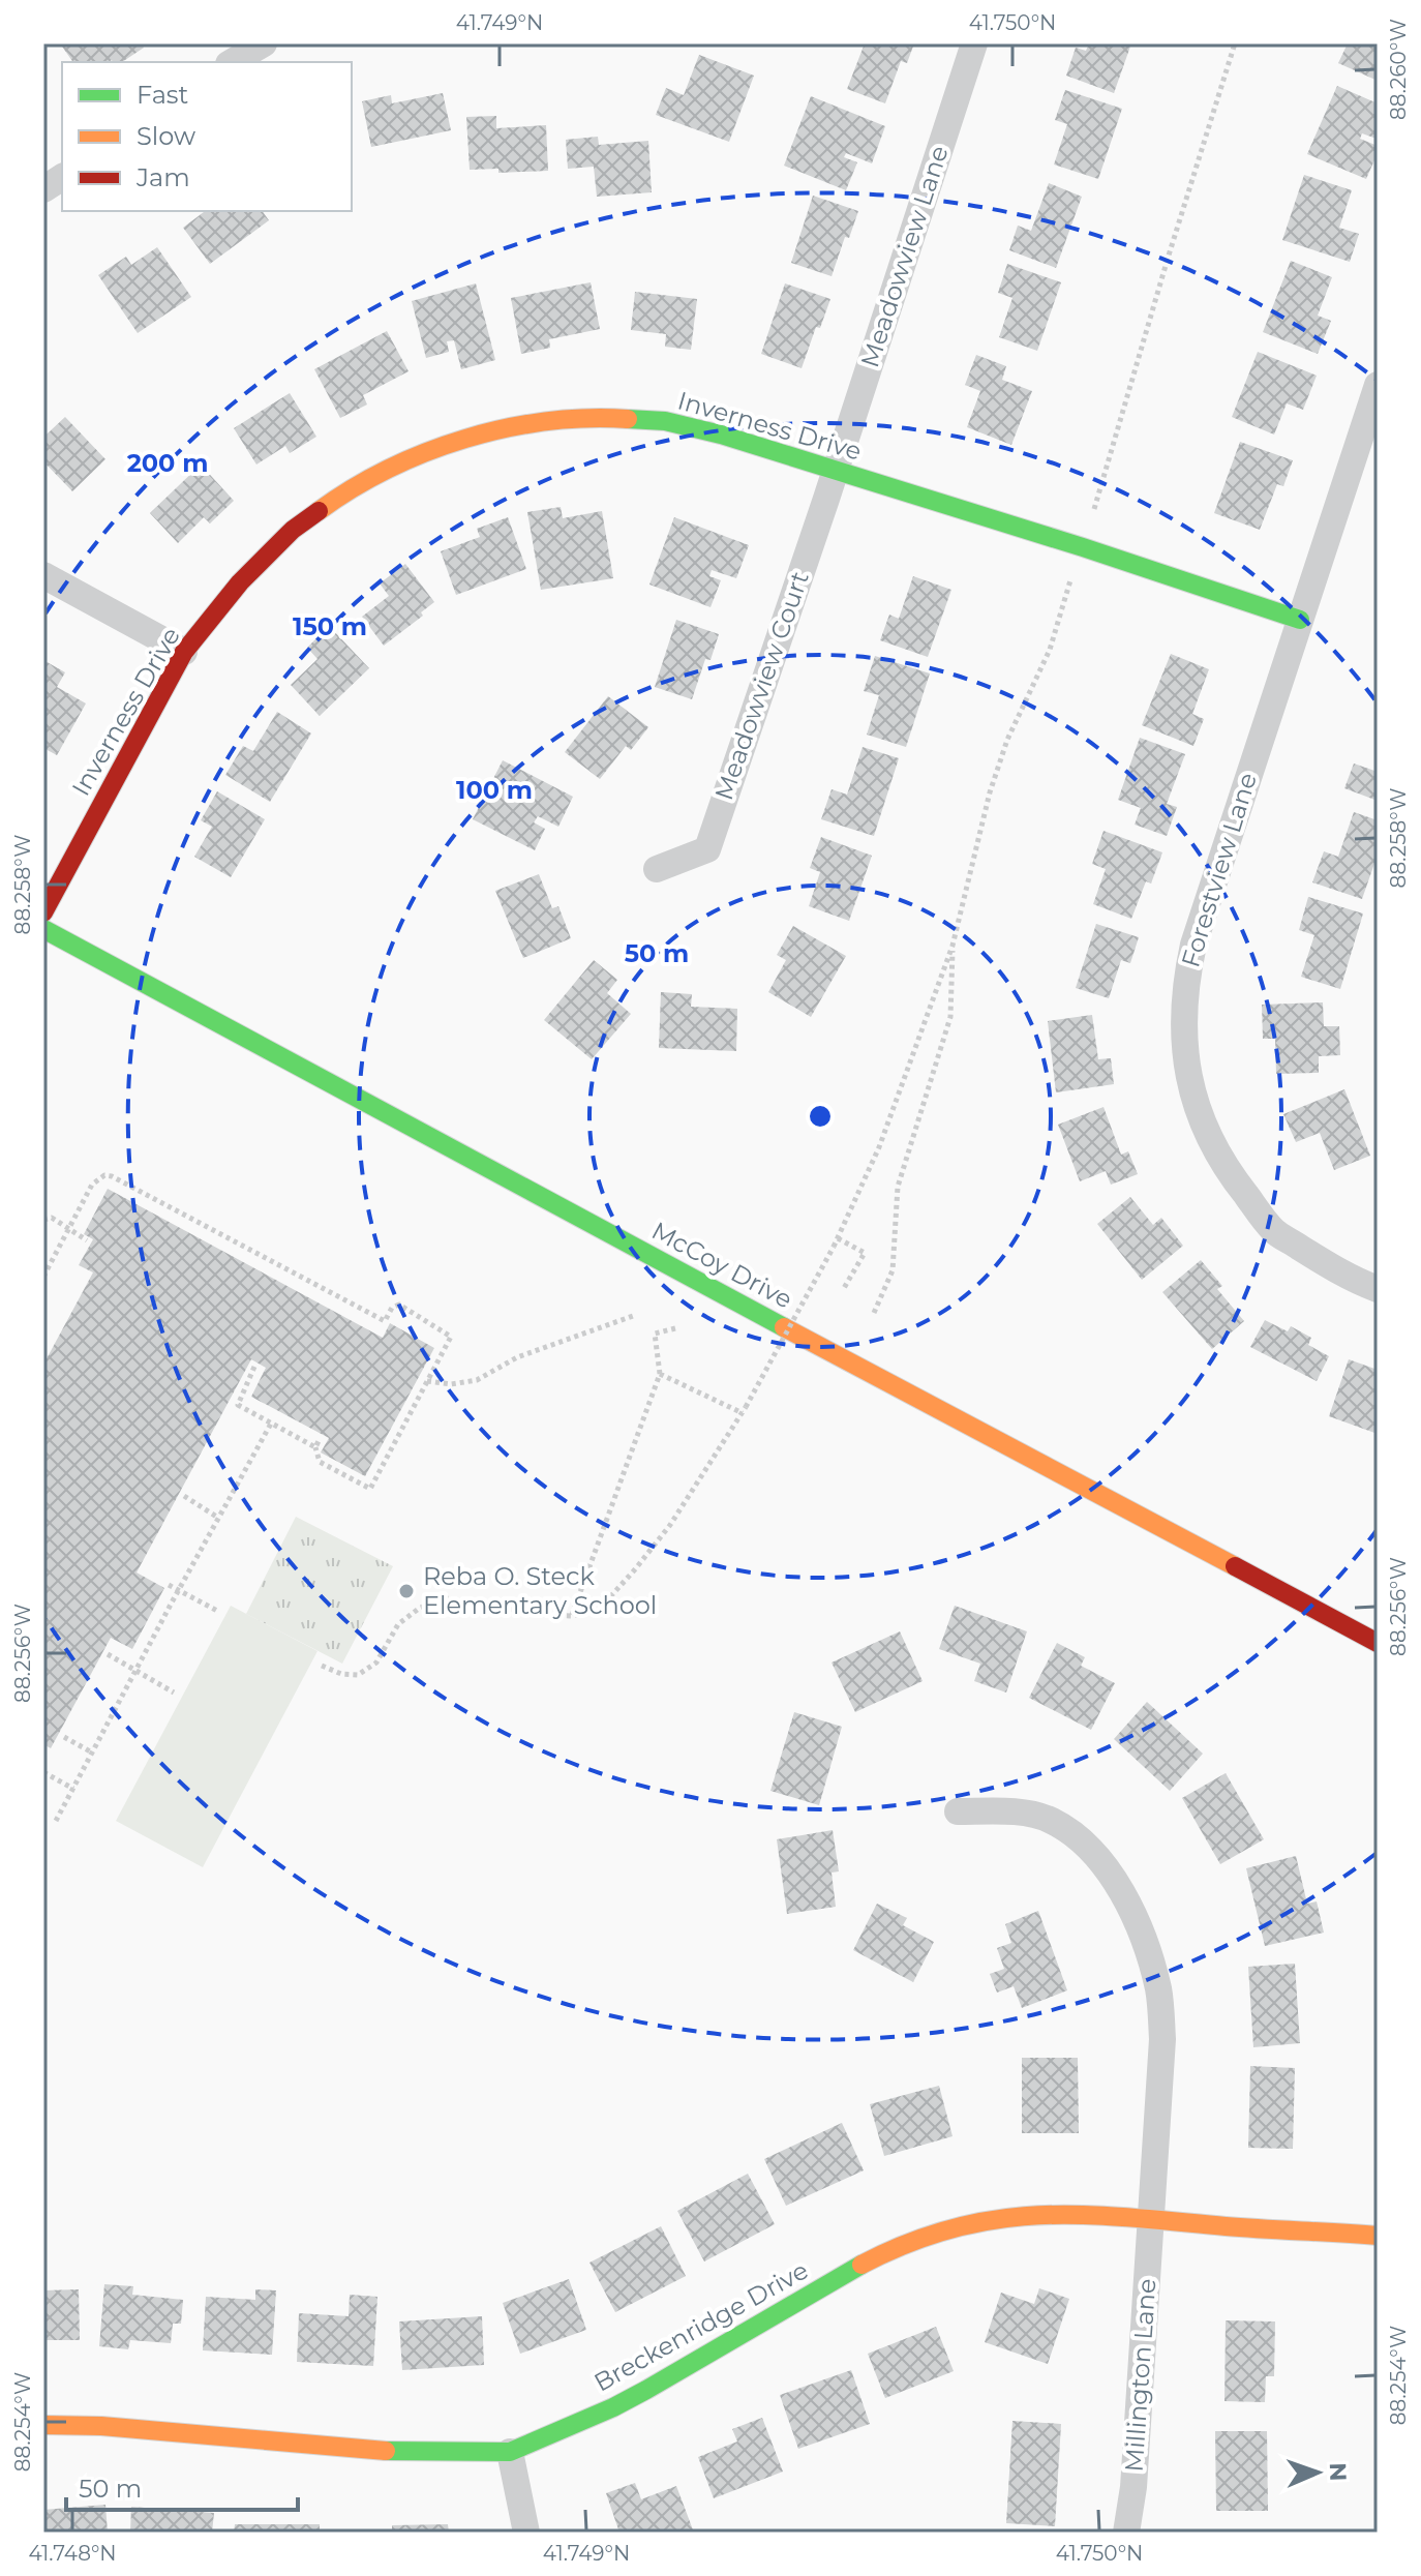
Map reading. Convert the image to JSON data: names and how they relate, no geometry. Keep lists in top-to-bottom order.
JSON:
{
  "streets": {
    "street": [
      "Meadowview Lane",
      "Inverness Drive",
      "Meadowview Court",
      "Forestview Lane",
      "McCoy Drive",
      "Breckenridge Drive",
      "Millington Lane"
    ]
  },
  "crossings": [
    ["Meadowview Lane", "Inverness Drive"],
    ["Meadowview Lane", "Meadowview Court"],
    ["Inverness Drive", "Meadowview Court"],
    ["Inverness Drive", "Forestview Lane"],
    ["Breckenridge Drive", "Millington Lane"]
  ],
  "places": ["Reba O. Steck Elementary School"],
  "legend": ["Fast", "Slow", "Jam"],
  "scale_bar": "50 m",
  "north": "right",
  "coordinates": [
    "41.749°N",
    "41.750°N",
    "88.260°W",
    "88.258°W",
    "88.256°W",
    "88.254°W",
    "41.748°N"
  ],
  "rings": [
    "200 m",
    "150 m",
    "100 m",
    "50 m"
  ]
}
